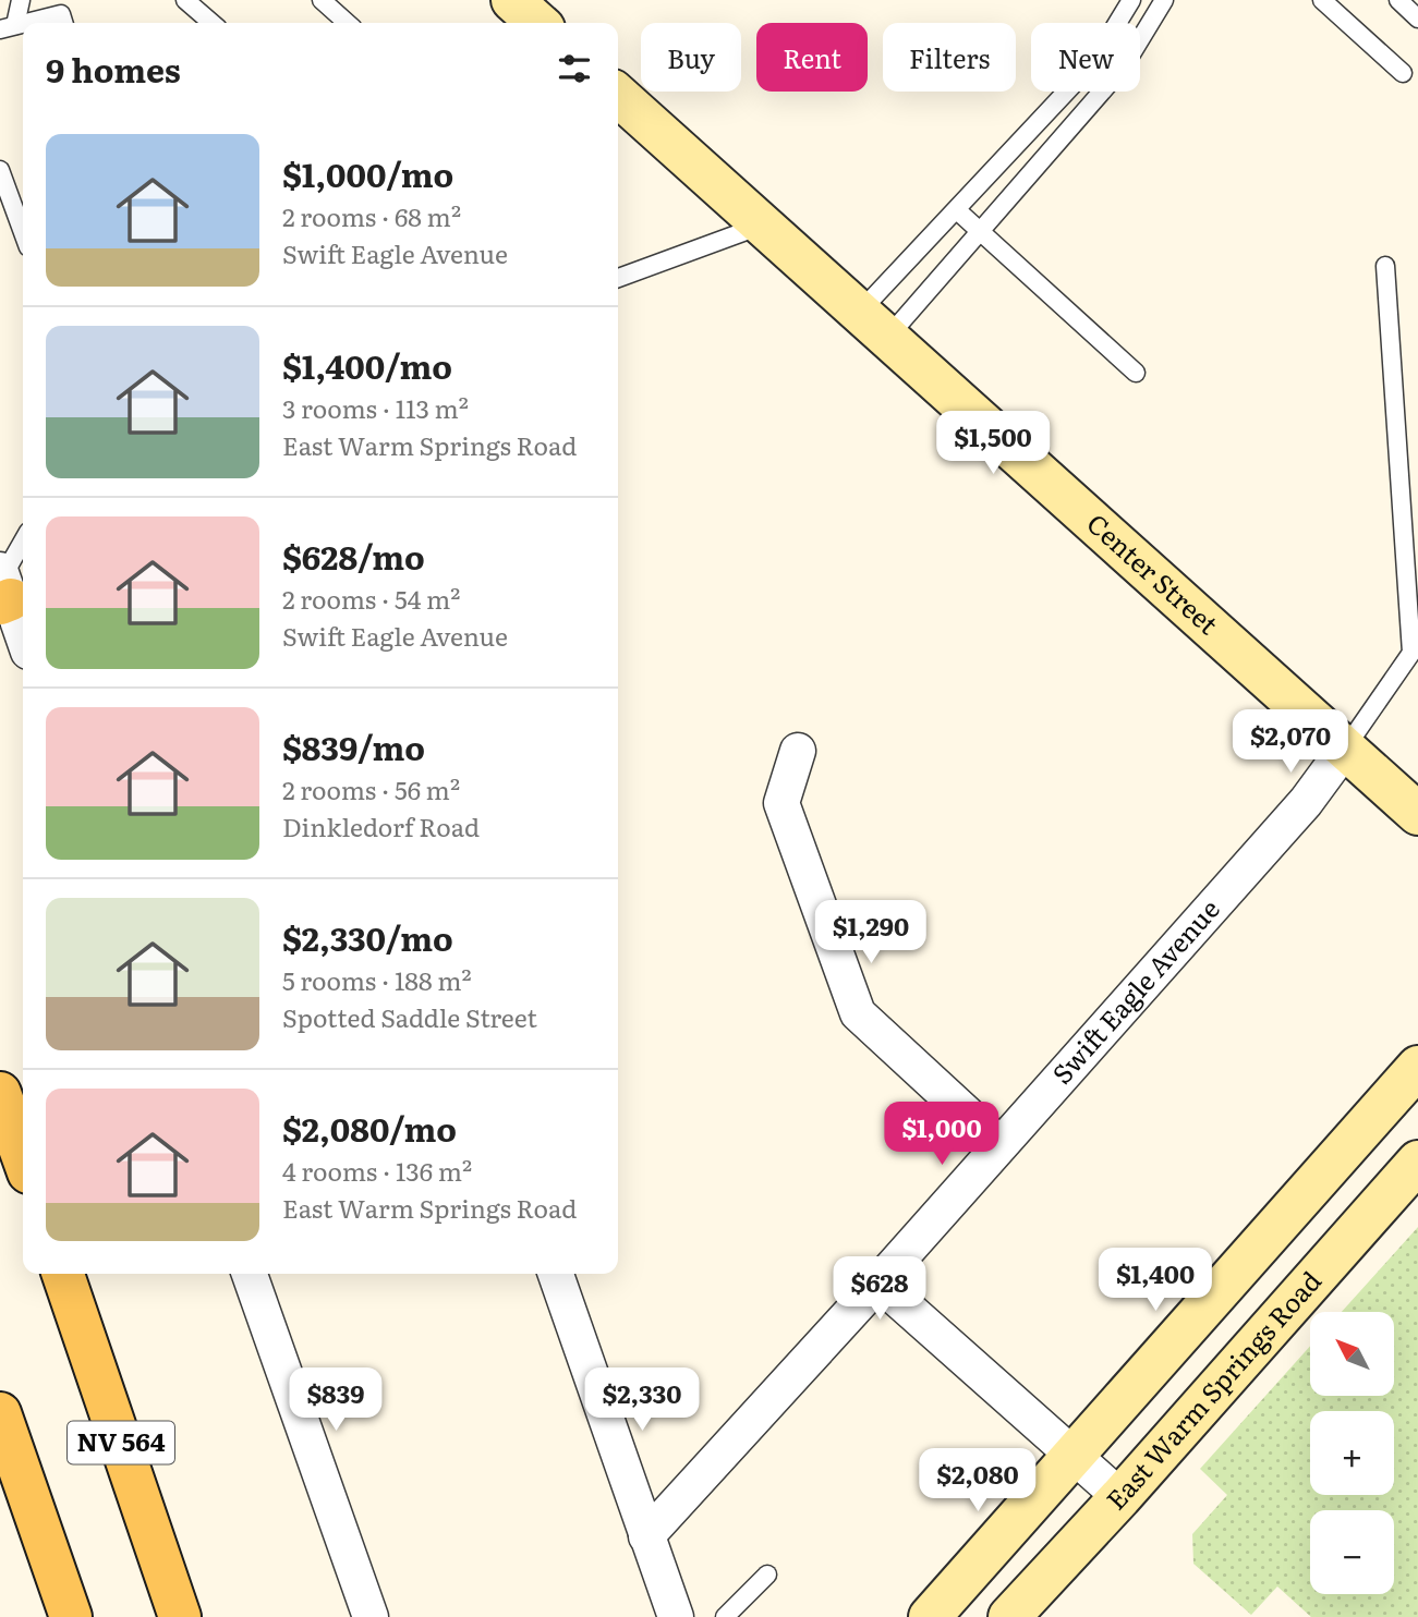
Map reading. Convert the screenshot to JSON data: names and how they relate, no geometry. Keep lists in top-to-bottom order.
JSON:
{
  "streets": {
    "main road": ["NV 564"],
    "street": ["Center Street", "Swift Eagle Avenue", "East Warm Springs Road"]
  },
  "crossings": [
    ["Center Street", "Swift Eagle Avenue"]
  ],
  "north": "top left",
  "page": {
    "chip": [
      "Buy",
      "Rent",
      "Filters",
      "New"
    ],
    "heading": "9 homes",
    "list": [
      {
        "name": "$1,000/mo",
        "note": "2 rooms · 68 m² · Swift Eagle Avenue"
      },
      {
        "name": "$1,400/mo",
        "note": "3 rooms · 113 m² · East Warm Springs Road"
      },
      {
        "name": "$628/mo",
        "note": "2 rooms · 54 m² · Swift Eagle Avenue"
      },
      {
        "name": "$839/mo",
        "note": "2 rooms · 56 m² · Dinkledorf Road"
      },
      {
        "name": "$2,330/mo",
        "note": "5 rooms · 188 m² · Spotted Saddle Street"
      },
      {
        "name": "$2,080/mo",
        "note": "4 rooms · 136 m² · East Warm Springs Road"
      }
    ],
    "price": [
      "$1,500",
      "$2,070",
      "$1,290",
      "$1,000",
      "$1,400",
      "$628",
      "$839",
      "$2,330",
      "$2,080"
    ],
    "map_buttons": ["+", "−"]
  }
}
